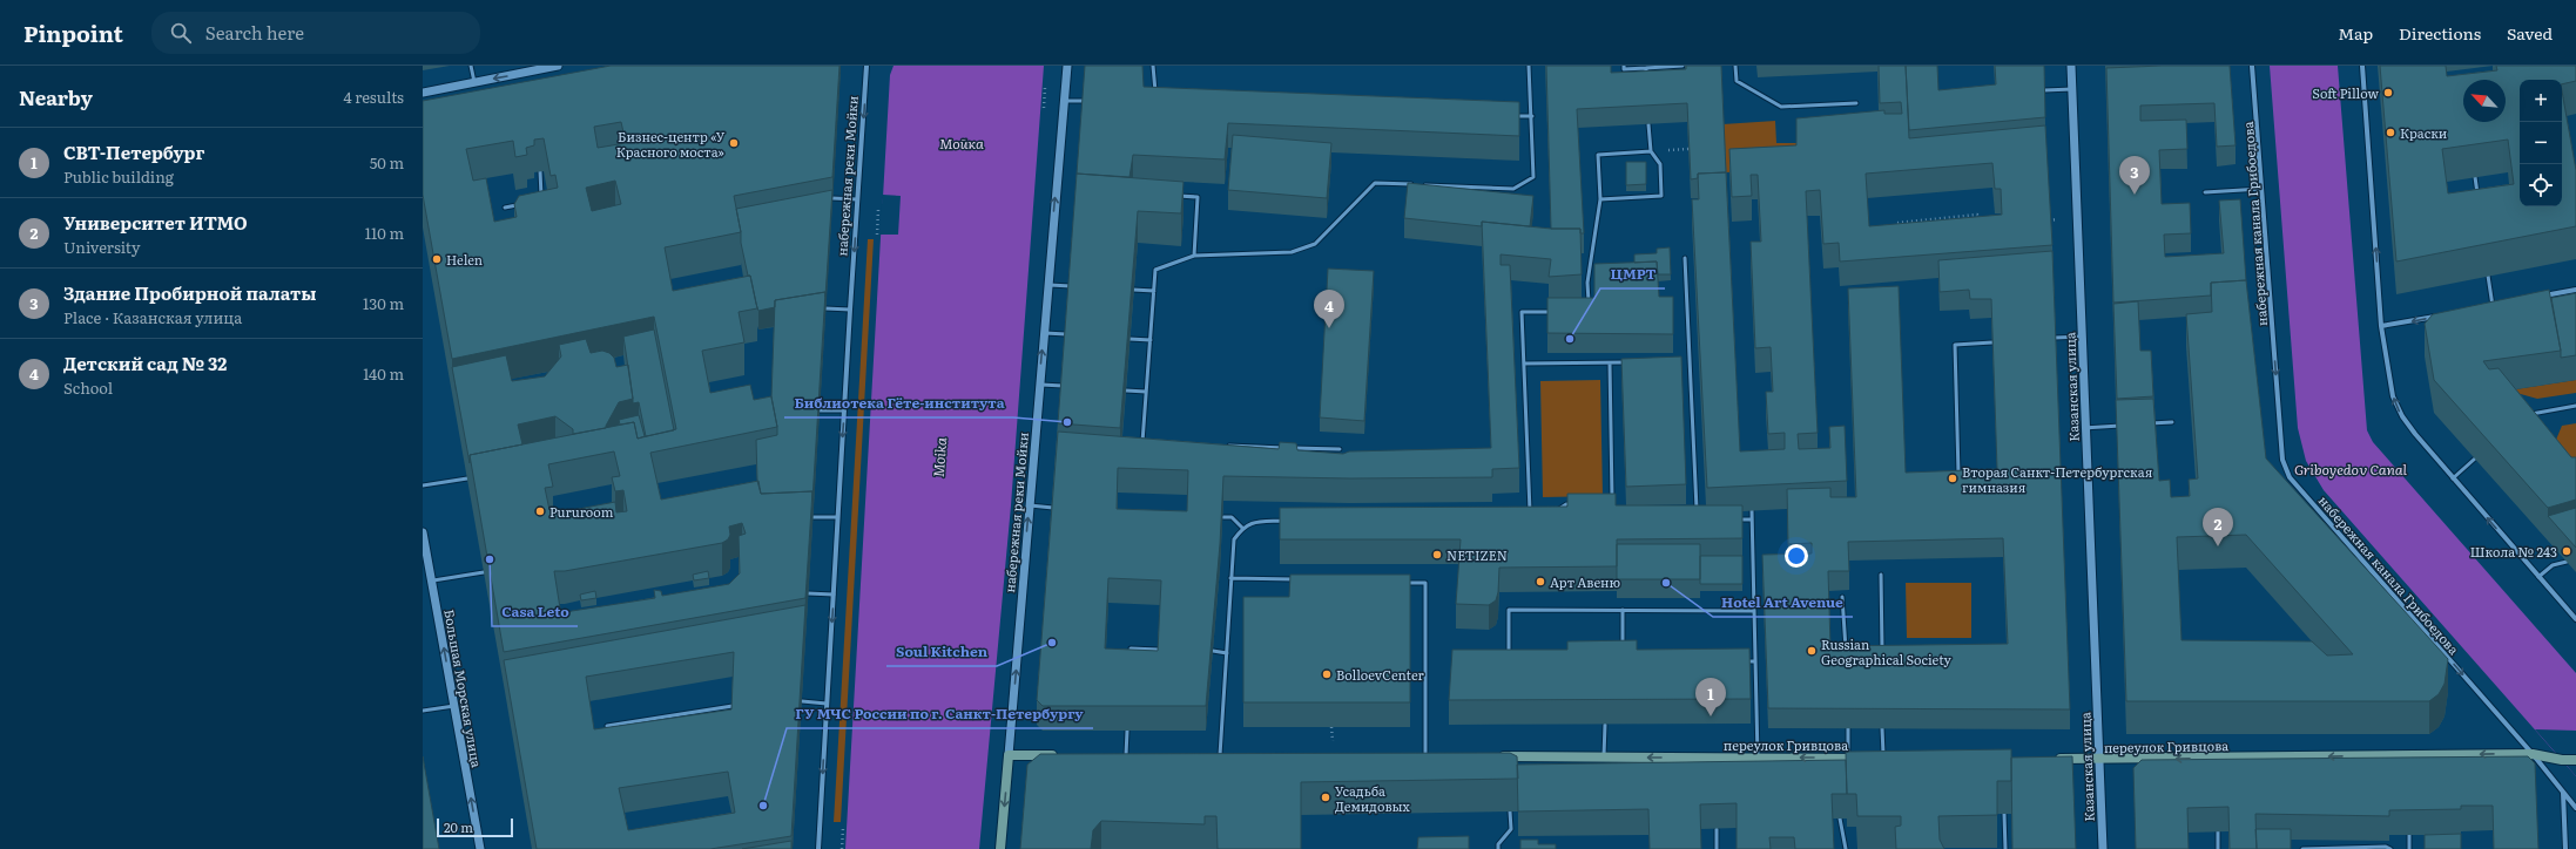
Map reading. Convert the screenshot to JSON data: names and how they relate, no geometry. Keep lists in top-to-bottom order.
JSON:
{
  "streets": {
    "main road": ["набережная реки Мойки", "переулок Гривцова"],
    "street": ["набережная канала Грибоедова", "Казанская улица", "Большая Морская улица"]
  },
  "crossings": [
    ["набережная канала Грибоедова", "переулок Гривцова"],
    ["Казанская улица", "переулок Гривцова"]
  ],
  "one_way": ["набережная канала Грибоедова", "Большая Морская улица", "переулок Гривцова"],
  "water": ["Мойка", "Moika", "Griboyedov Canal"],
  "places": [
    "Soft Pillow",
    "Краски",
    "Бизнес-центр «У Красного моста»",
    "Helen",
    "ЦМРТ",
    "Библиотека Гёте-института",
    "Вторая Санкт-Петербургская гимназия",
    "Pururoom",
    "Школа № 243",
    "NETIZEN",
    "Casa Leto",
    "Арт Авеню",
    "Hotel Art Avenue",
    "Soul Kitchen",
    "Russian Geographical Society",
    "BolloevCenter",
    "Усадьба Демидовых",
    "ГУ МЧС России по г. Санкт-Петербургу"
  ],
  "scale_bar": "20 m",
  "north": "top left",
  "page": {
    "header": "Pinpoint",
    "search": "Search here",
    "nav": ["Map", "Directions", "Saved"],
    "heading": ["Nearby", "4 results"],
    "map_buttons": ["+", "−"],
    "list": [
      {
        "mark": "1",
        "name": "СВТ-Петербург",
        "note": "Public building",
        "value": "50 m"
      },
      {
        "mark": "2",
        "name": "Университет ИТМО",
        "note": "University",
        "value": "110 m"
      },
      {
        "mark": "3",
        "name": "Здание Пробирной палаты",
        "note": "Place · Казанская улица",
        "value": "130 m"
      },
      {
        "mark": "4",
        "name": "Детский сад № 32",
        "note": "School",
        "value": "140 m"
      }
    ],
    "pins": [
      "3",
      "4",
      "2",
      "1"
    ],
    "scale": "20 m"
  }
}
